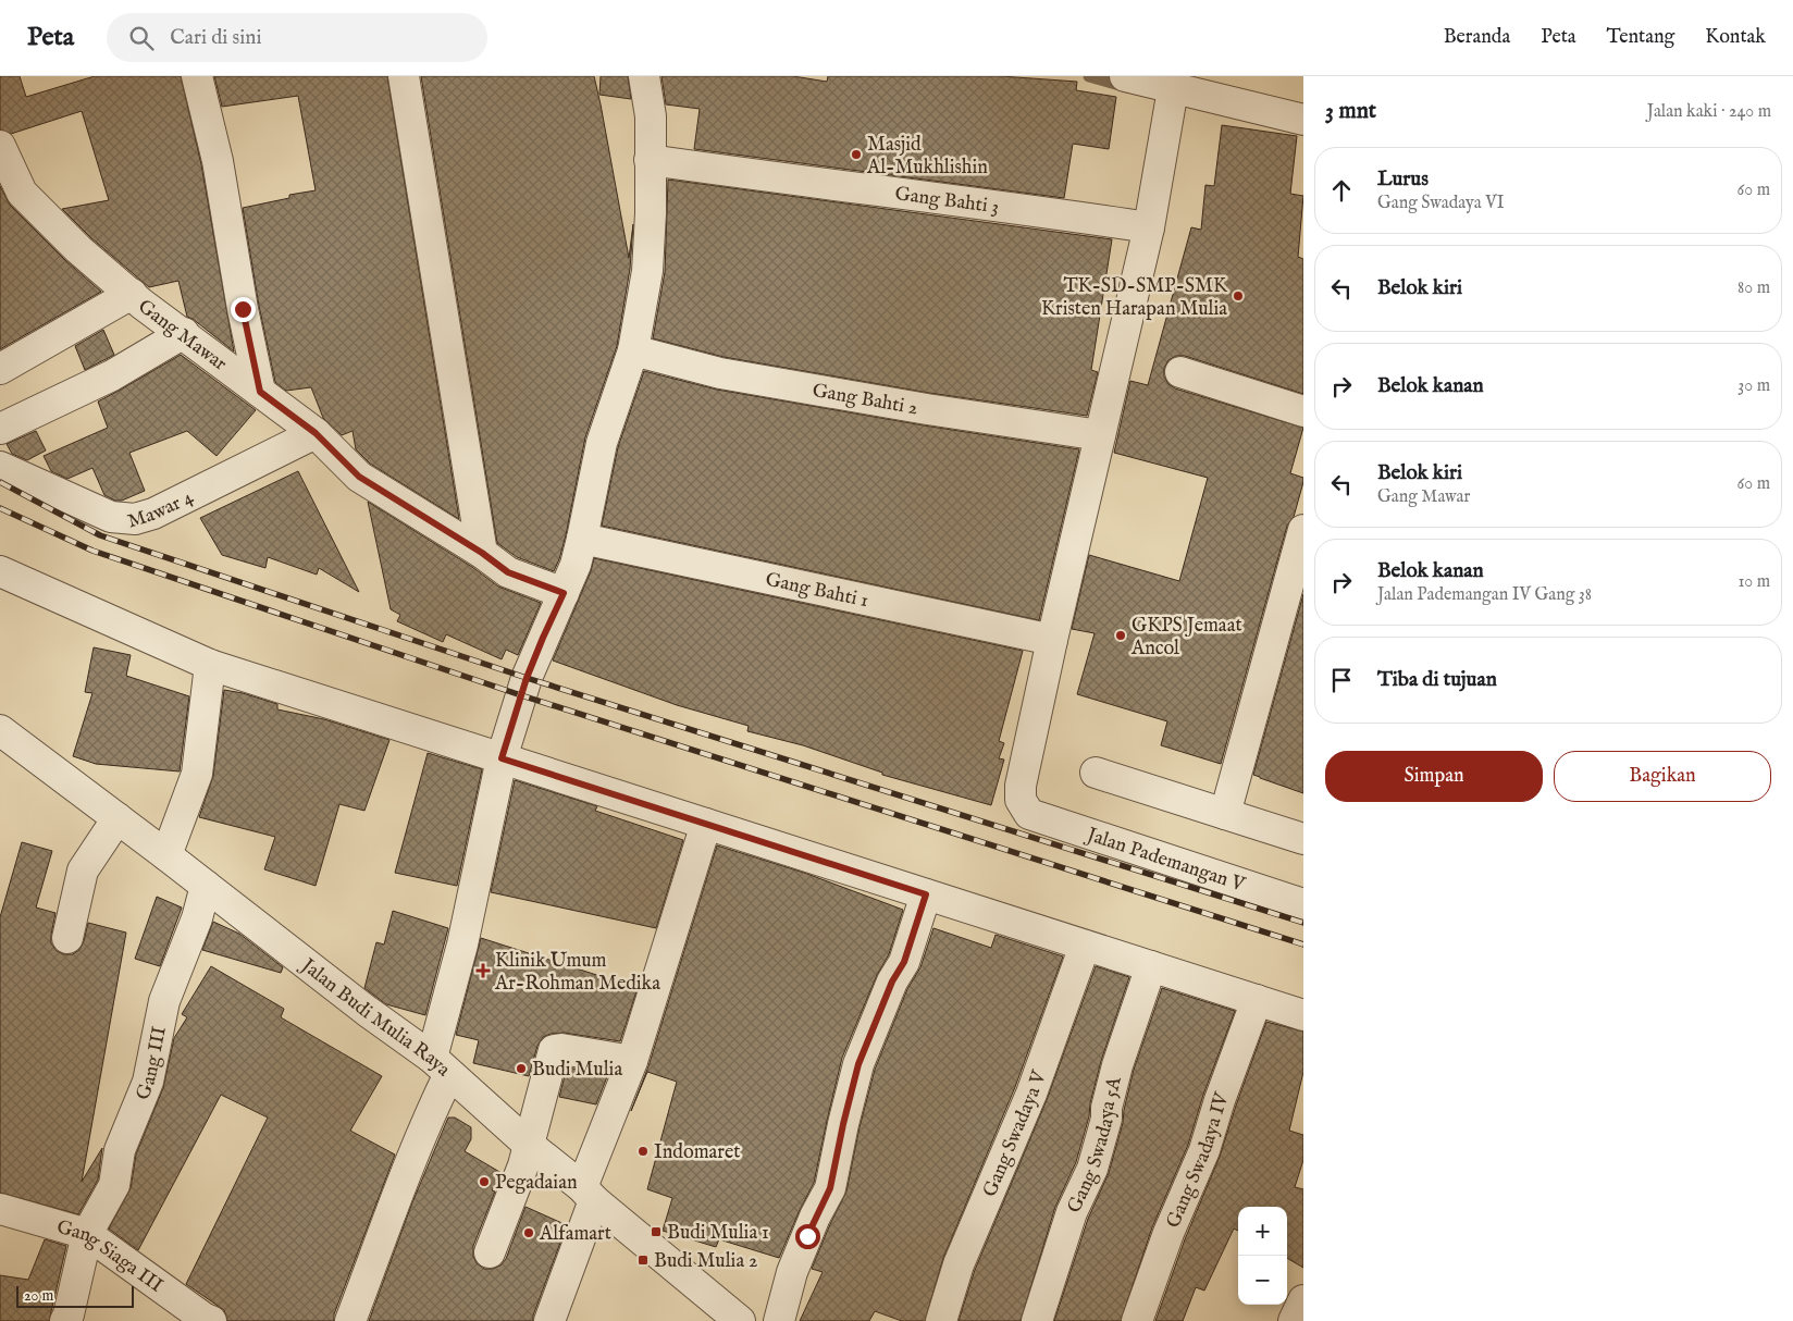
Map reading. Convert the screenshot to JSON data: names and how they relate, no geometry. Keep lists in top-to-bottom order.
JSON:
{
  "streets": {
    "street": [
      "Gang Bahti 3",
      "Gang Mawar",
      "Gang Bahti 2",
      "Mawar 4",
      "Gang Bahti 1",
      "Jalan Pademangan V",
      "Jalan Budi Mulia Raya",
      "Gang III",
      "Gang Swadaya V",
      "Gang Swadaya 5A",
      "Gang Swadaya IV",
      "Gang Siaga III"
    ]
  },
  "crossings": [
    ["Gang Mawar", "Mawar 4"],
    ["Gang Bahti 1", "Jalan Pademangan V"],
    ["Jalan Budi Mulia Raya", "Gang III"],
    ["Gang III", "Gang Siaga III"]
  ],
  "places": {
    "other": [
      "Masjid Al-Mukhlishin",
      "TK-SD-SMP-SMK Kristen Harapan Mulia",
      "GKPS Jemaat Ancol",
      "Budi Mulia",
      "Indomaret",
      "Pegadaian",
      "Alfamart"
    ],
    "health": ["Klinik Umum Ar-Rohman Medika"],
    "transit": ["Budi Mulia 1", "Budi Mulia 2"]
  },
  "scale_bar": "20 m",
  "page": {
    "header": "Peta",
    "search": "Cari di sini",
    "nav": [
      "Beranda",
      "Peta",
      "Tentang",
      "Kontak"
    ],
    "heading": ["3 mnt", "Jalan kaki · 240 m"],
    "list": [
      ["Lurus", "Gang Swadaya VI", "60 m"],
      ["Belok kiri", "80 m"],
      ["Belok kanan", "30 m"],
      ["Belok kiri", "Gang Mawar", "60 m"],
      ["Belok kanan", "Jalan Pademangan IV Gang 38", "10 m"],
      "Tiba di tujuan"
    ],
    "buttons": ["Simpan", "Bagikan"],
    "map_buttons": ["+", "−"],
    "scale": "20 m"
  }
}
